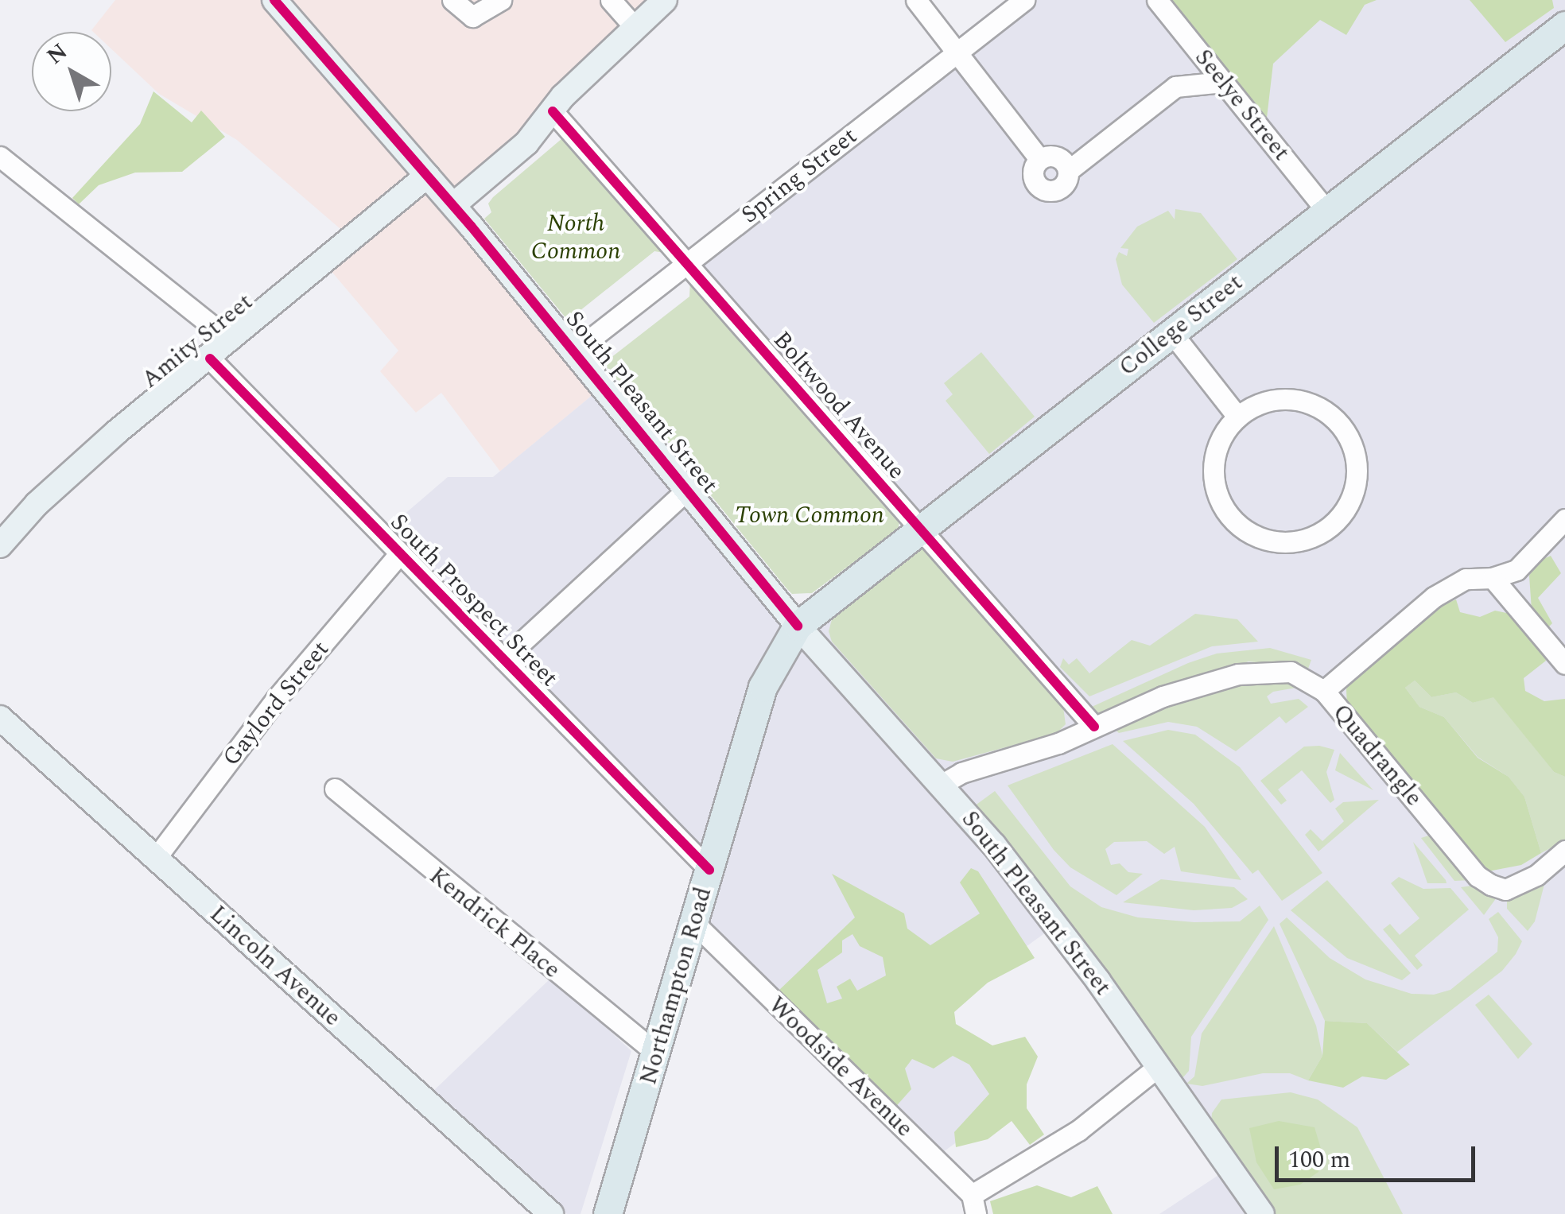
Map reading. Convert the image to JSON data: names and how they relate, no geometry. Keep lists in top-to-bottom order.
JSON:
{
  "streets": {
    "highway": ["College Street", "Northampton Road"],
    "main road": ["Amity Street", "South Pleasant Street", "Lincoln Avenue"],
    "street": [
      "Seelye Street",
      "Spring Street",
      "Boltwood Avenue",
      "South Prospect Street",
      "Gaylord Street",
      "Quadrangle",
      "Kendrick Place",
      "Woodside Avenue"
    ]
  },
  "crossings": [
    ["Seelye Street", "College Street"],
    ["Spring Street", "South Pleasant Street"],
    ["Spring Street", "Boltwood Avenue"],
    ["College Street", "South Pleasant Street"],
    ["College Street", "Boltwood Avenue"],
    ["College Street", "Northampton Road"],
    ["Amity Street", "South Pleasant Street"],
    ["Amity Street", "South Prospect Street"],
    ["South Pleasant Street", "Northampton Road"],
    ["South Prospect Street", "Gaylord Street"],
    ["South Prospect Street", "Northampton Road"],
    ["Gaylord Street", "Lincoln Avenue"],
    ["Kendrick Place", "Northampton Road"],
    ["Northampton Road", "Woodside Avenue"]
  ],
  "parks": ["North Common", "Town Common"],
  "scale_bar": "100 m",
  "north": "top left"
}
